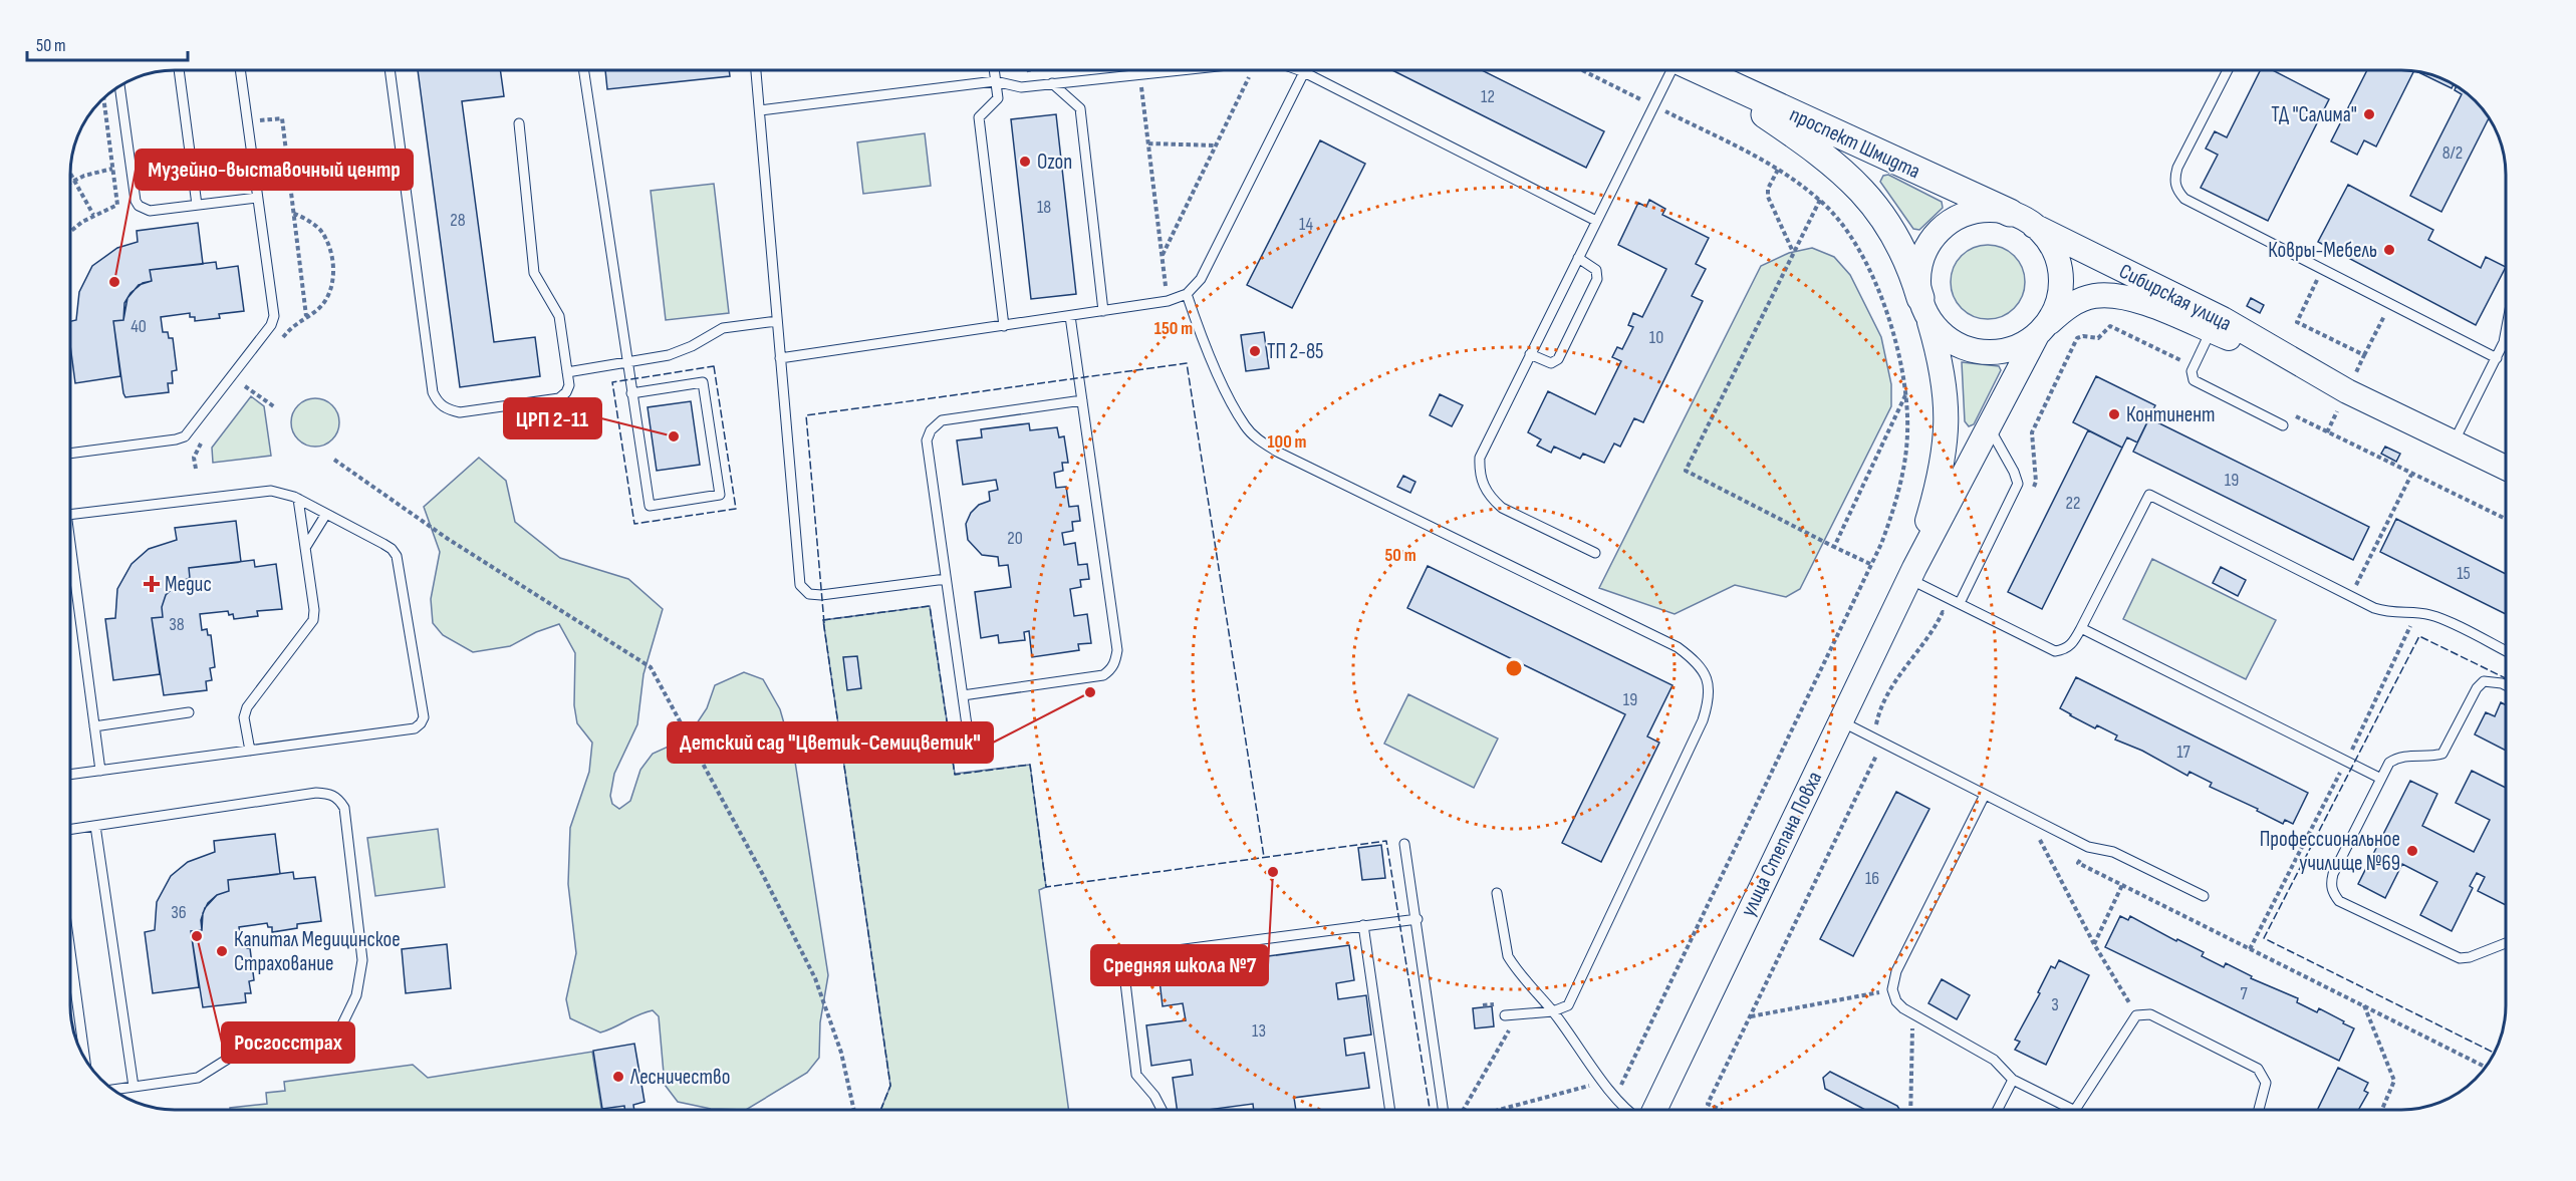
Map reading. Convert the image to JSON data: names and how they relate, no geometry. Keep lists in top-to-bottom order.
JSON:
{
  "streets": {
    "main road": ["проспект Шмидта"],
    "street": ["Сибирская улица", "улица Степана Повха"]
  },
  "crossings": [
    ["проспект Шмидта", "Сибирская улица"],
    ["проспект Шмидта", "улица Степана Повха"],
    ["Сибирская улица", "улица Степана Повха"]
  ],
  "places": {
    "other": [
      "ТД \"Салима\"",
      "Ozon",
      "Ковры-Мебель",
      "Музейно-выставочный центр",
      "ТП 2-85",
      "Континент",
      "ЦРП 2-11",
      "Детский сад \"Цветик-Семицветик\"",
      "Профессиональное училище №69",
      "Средняя школа №7",
      "Росгосстрах",
      "Капитал Медицинское Страхование",
      "Лесничество"
    ],
    "health": ["Медис"]
  },
  "house_numbers": [
    "12",
    "8/2",
    "18",
    "28",
    "14",
    "40",
    "10",
    "19",
    "22",
    "20",
    "15",
    "38",
    "19",
    "17",
    "16",
    "36",
    "7",
    "3",
    "13"
  ],
  "scale_bar": "50 m",
  "rings": ["150 m", "100 m", "50 m"]
}
